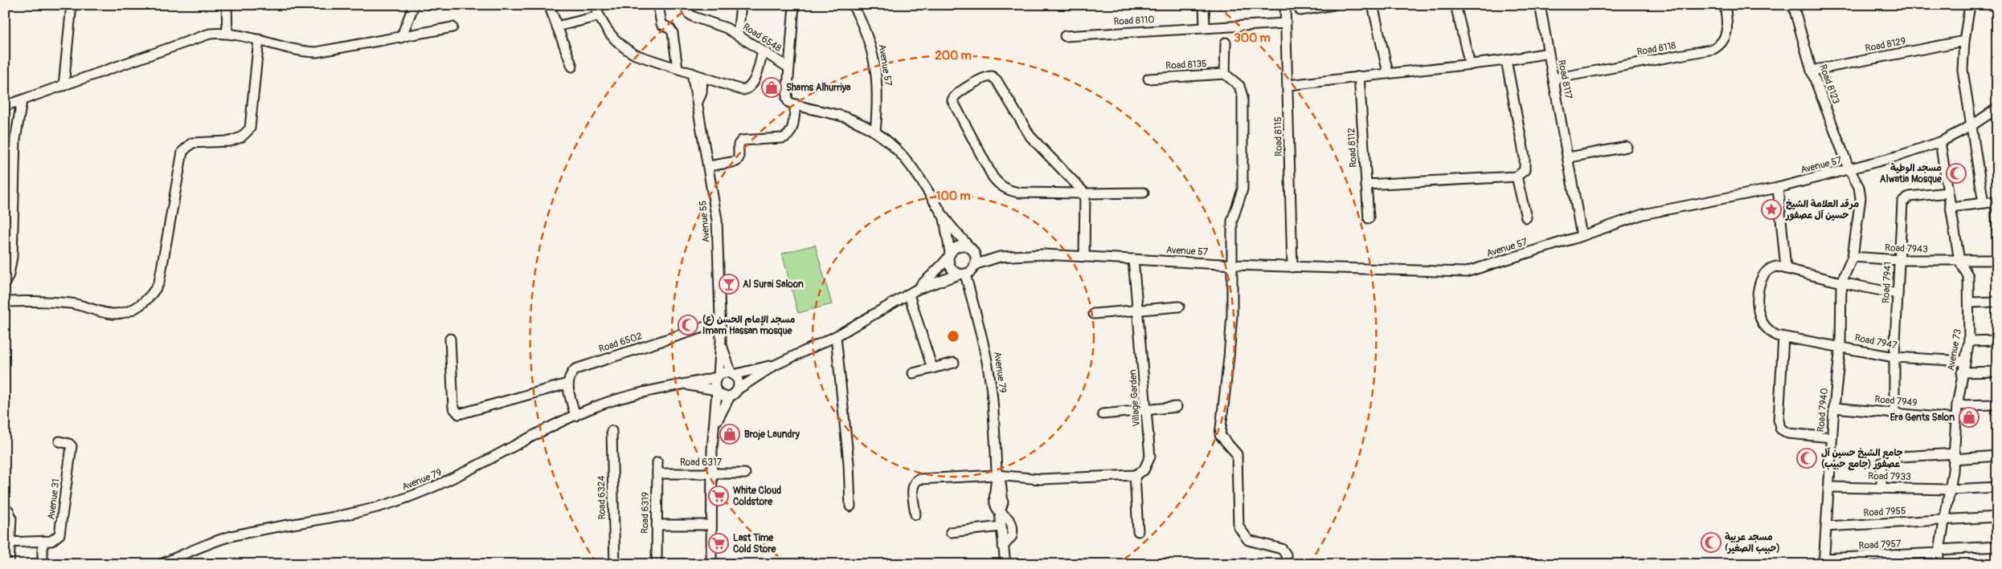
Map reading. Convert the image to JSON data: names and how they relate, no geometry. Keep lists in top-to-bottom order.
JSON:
{
  "streets": {
    "street": [
      "Road 8110",
      "Road 6548",
      "Road 8129",
      "Road 8118",
      "Avenue 57",
      "Road 8135",
      "Road 8117",
      "Road 8123",
      "Road 8115",
      "Road 8112",
      "Avenue 55",
      "Road 7943",
      "Road 7941",
      "Road 7947",
      "Road 6502",
      "Avenue 73",
      "Avenue 79",
      "Village Garden",
      "Road 7949",
      "Road 7940",
      "Road 6317",
      "Road 7933",
      "Road 6324",
      "Avenue 31",
      "Road 7955",
      "Road 6319",
      "Road 7957"
    ]
  },
  "crossings": [
    ["Road 8110", "Road 8115"],
    ["Road 8129", "Road 8123"],
    ["Road 8118", "Road 8117"],
    ["Avenue 57", "Road 8117"],
    ["Avenue 57", "Road 8123"],
    ["Avenue 57", "Road 8115"],
    ["Avenue 57", "Avenue 73"],
    ["Avenue 57", "Avenue 79"],
    ["Avenue 57", "Village Garden"],
    ["Road 8123", "Road 7943"],
    ["Road 8123", "Road 7940"],
    ["Avenue 55", "Road 6502"],
    ["Avenue 55", "Avenue 79"],
    ["Road 7943", "Road 7941"],
    ["Road 7943", "Avenue 73"],
    ["Road 7941", "Road 7947"],
    ["Road 7941", "Avenue 73"],
    ["Road 7941", "Road 7949"],
    ["Road 7947", "Avenue 73"],
    ["Road 7947", "Road 7940"],
    ["Avenue 73", "Road 7949"],
    ["Avenue 73", "Road 7933"],
    ["Avenue 73", "Road 7955"],
    ["Avenue 73", "Road 7957"],
    ["Road 7949", "Road 7940"],
    ["Road 7940", "Road 7933"],
    ["Road 7940", "Road 7955"],
    ["Road 7940", "Road 7957"],
    ["Road 6317", "Road 6319"]
  ],
  "places": {
    "shop": ["Shams Alhurriya", "Era Gents Salon", "Broje Laundry"],
    "mosque": [
      "مسجد الوطية Alwatia Mosque",
      "مسجد الإمام الحسن (ع) Imam Hassan mosque",
      "جامع الشيخ حسين آل عصفور (جامع حبيب)",
      "مسجد عربية (حبيب الصغير)"
    ],
    "place": ["مرقد العلامة الشيخ حسين آل عصفور"],
    "bar": ["Al Surai Saloon"],
    "supermarket": ["White Cloud Coldstore", "Last Time Cold Store"]
  },
  "rings": ["300 m", "200 m", "100 m"]
}
